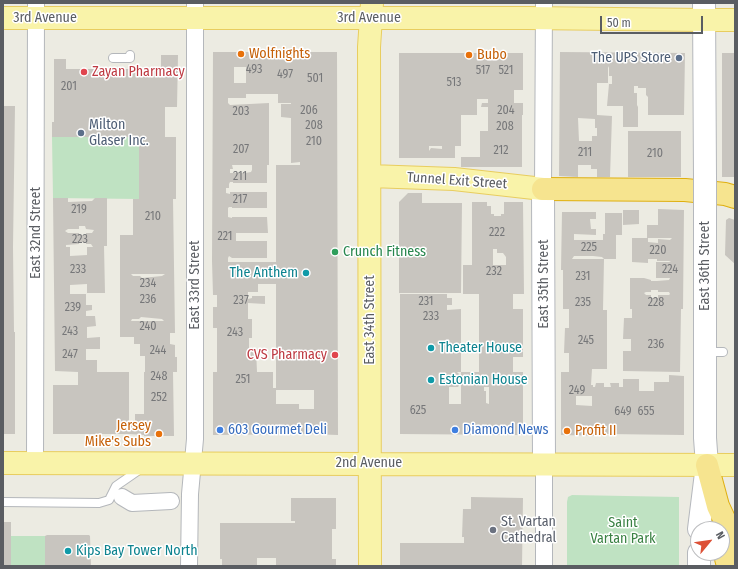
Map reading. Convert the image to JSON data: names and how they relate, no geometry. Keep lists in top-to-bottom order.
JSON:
{
  "streets": {
    "main road": [
      "3rd Avenue",
      "Tunnel Exit Street",
      "East 36th Street",
      "East 35th Street",
      "East 34th Street",
      "2nd Avenue"
    ],
    "street": ["East 32nd Street", "East 33rd Street"]
  },
  "crossings": [
    ["3rd Avenue", "East 32nd Street"],
    ["3rd Avenue", "East 36th Street"],
    ["3rd Avenue", "East 35th Street"],
    ["3rd Avenue", "East 33rd Street"],
    ["3rd Avenue", "East 34th Street"],
    ["Tunnel Exit Street", "East 35th Street"],
    ["Tunnel Exit Street", "East 34th Street"],
    ["East 32nd Street", "2nd Avenue"],
    ["East 36th Street", "2nd Avenue"],
    ["East 35th Street", "2nd Avenue"],
    ["East 33rd Street", "2nd Avenue"],
    ["East 34th Street", "2nd Avenue"]
  ],
  "parks": ["Saint Vartan Park"],
  "places": [
    "Wolfnights",
    "Bubo",
    "The UPS Store",
    "Zayan Pharmacy",
    "Milton Glaser Inc.",
    "Crunch Fitness",
    "The Anthem",
    "Theater House",
    "CVS Pharmacy",
    "Estonian House",
    "603 Gourmet Deli",
    "Diamond News",
    "Profit II",
    "Jersey Mike's Subs",
    "St. Vartan Cathedral",
    "Kips Bay Tower North"
  ],
  "house_numbers": [
    "493",
    "517",
    "521",
    "497",
    "501",
    "513",
    "201",
    "206",
    "204",
    "203",
    "208",
    "208",
    "210",
    "207",
    "212",
    "211",
    "210",
    "211",
    "217",
    "219",
    "210",
    "222",
    "221",
    "223",
    "225",
    "220",
    "233",
    "224",
    "232",
    "231",
    "234",
    "236",
    "237",
    "231",
    "235",
    "228",
    "239",
    "233",
    "240",
    "243",
    "243",
    "245",
    "236",
    "244",
    "247",
    "248",
    "251",
    "249",
    "252",
    "625",
    "649",
    "655"
  ],
  "scale_bar": "50 m",
  "north": "top right"
}
